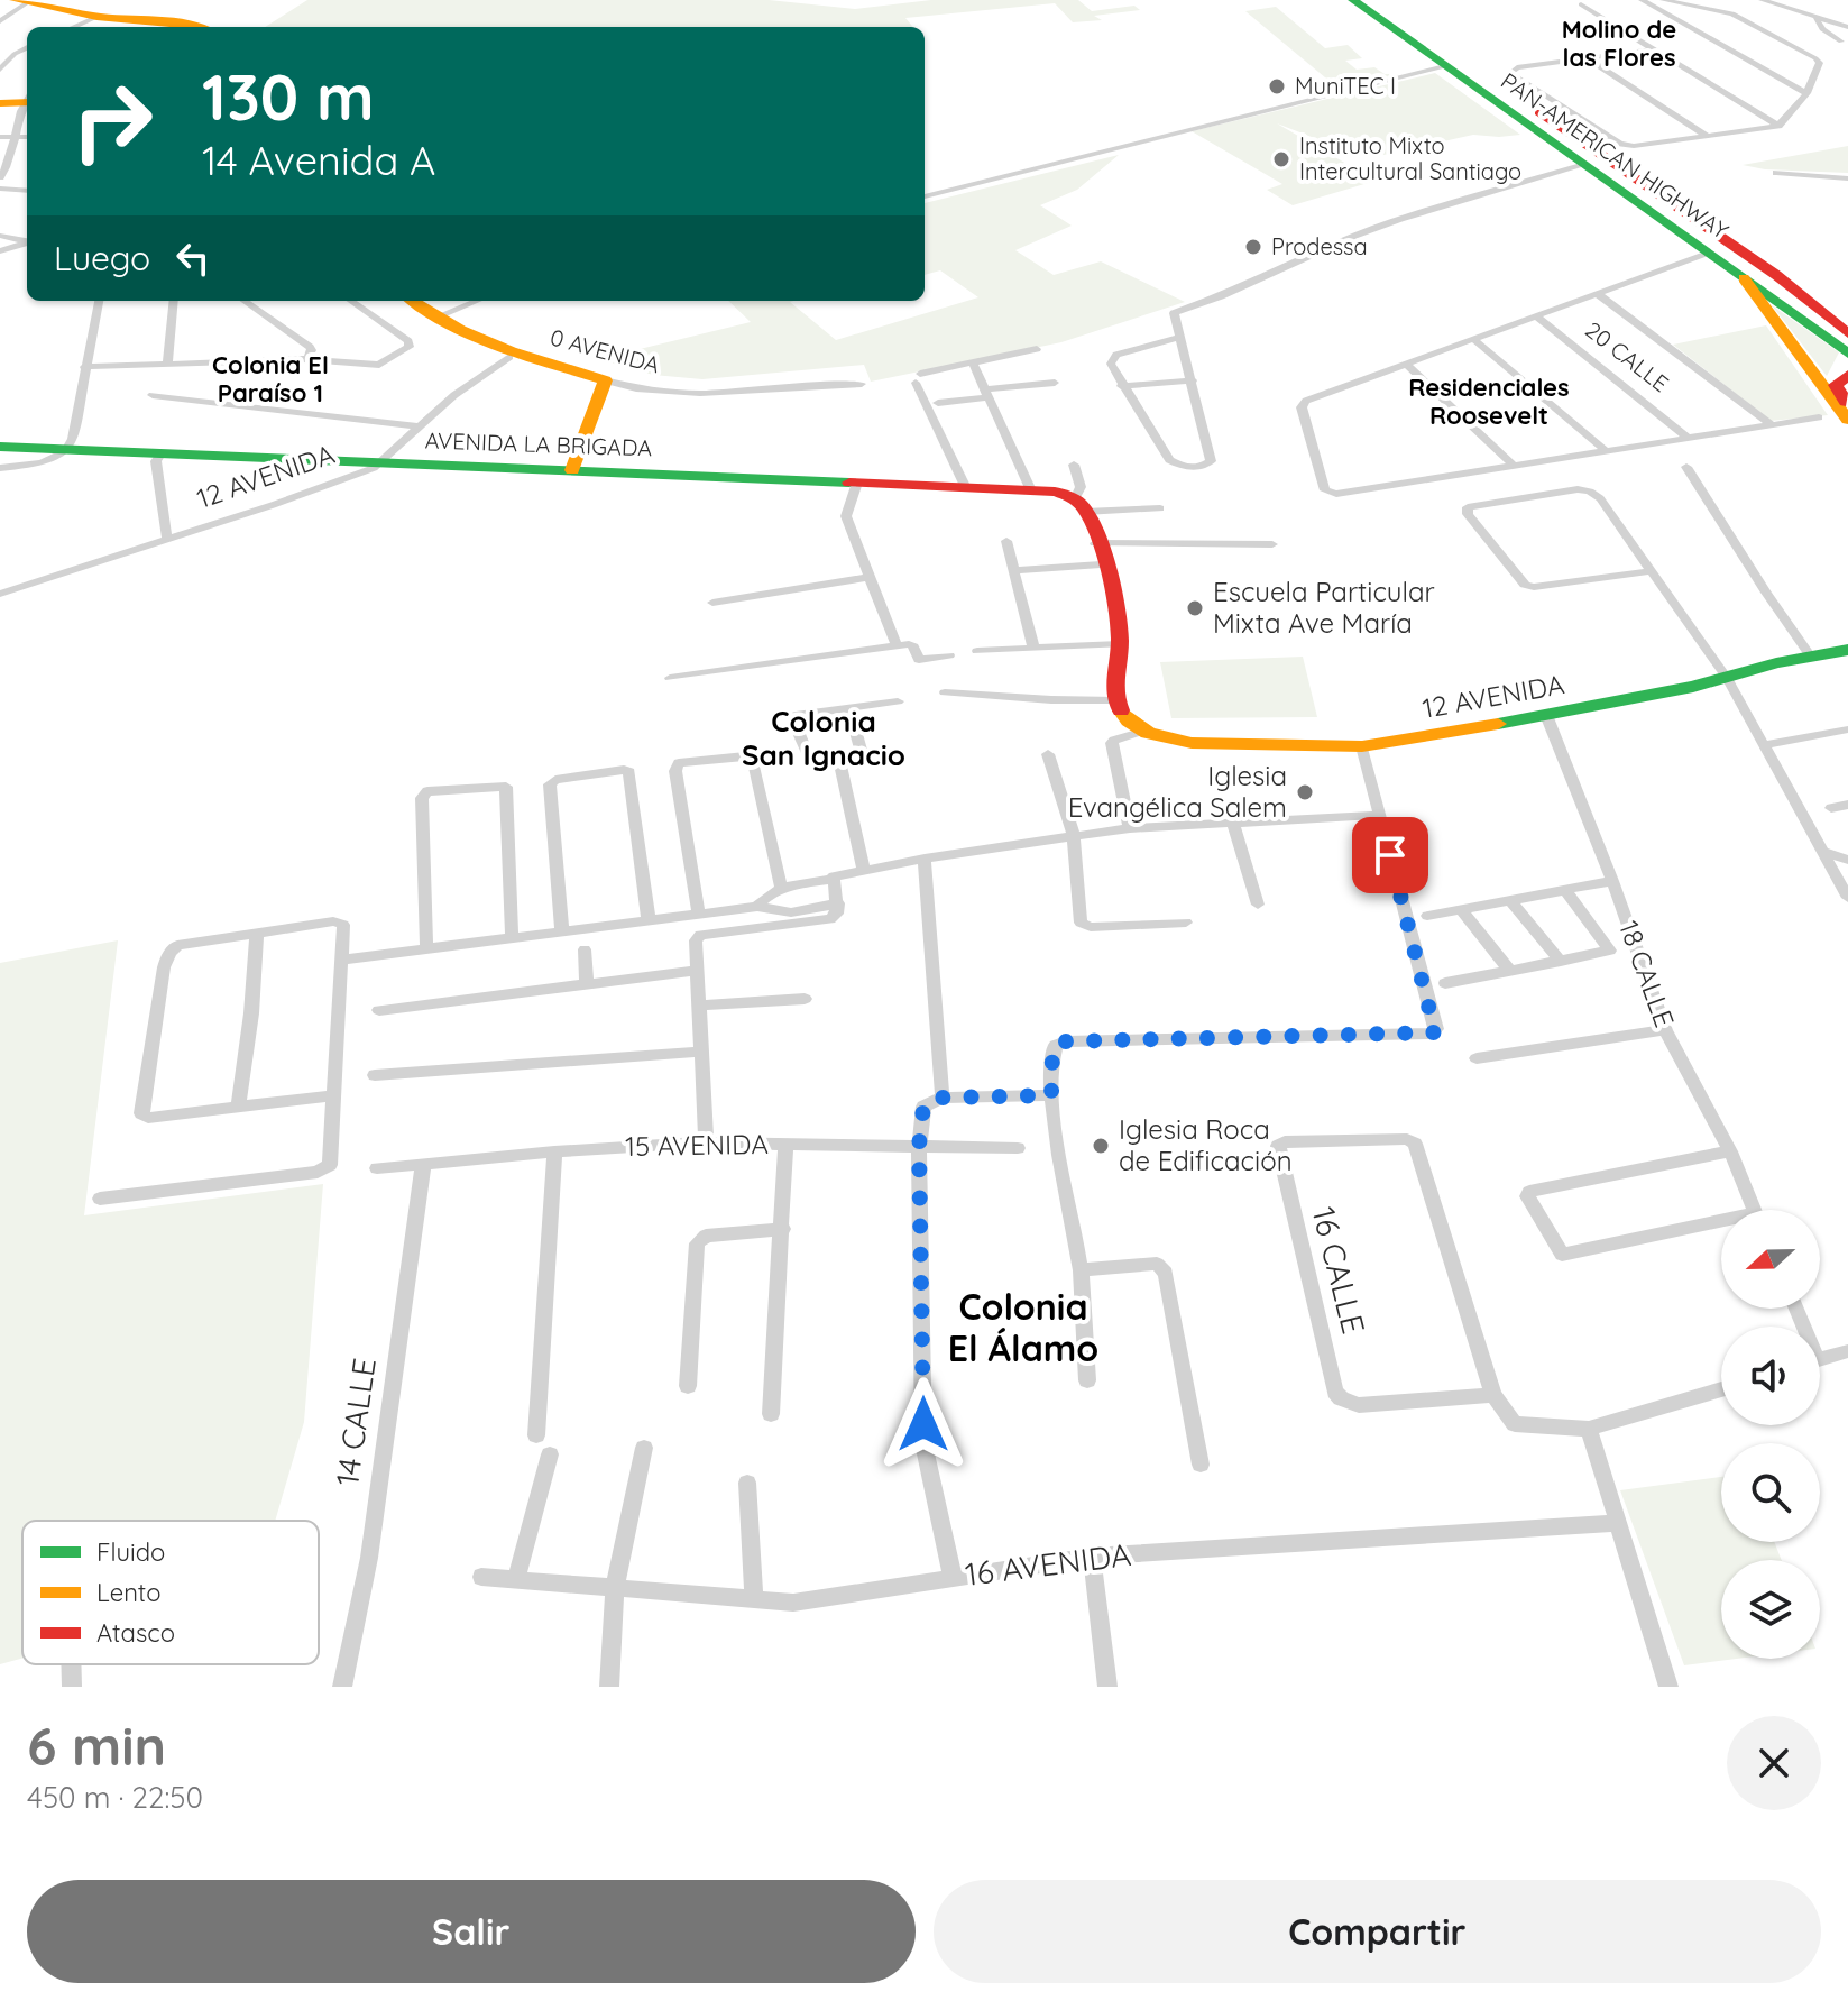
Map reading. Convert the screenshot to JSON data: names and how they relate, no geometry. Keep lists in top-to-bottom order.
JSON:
{
  "streets": {
    "main road": [
      "PAN-AMERICAN HIGHWAY",
      "0 AVENIDA",
      "AVENIDA LA BRIGADA",
      "12 AVENIDA"
    ],
    "street": [
      "20 CALLE",
      "18 CALLE",
      "15 AVENIDA",
      "16 CALLE",
      "14 CALLE",
      "16 AVENIDA"
    ]
  },
  "crossings": [
    ["AVENIDA LA BRIGADA", "12 AVENIDA"],
    ["12 AVENIDA", "18 CALLE"],
    ["15 AVENIDA", "14 CALLE"]
  ],
  "districts": [
    "Molino de las Flores",
    "Colonia El Paraíso 1",
    "Residenciales Roosevelt",
    "Colonia San Ignacio",
    "Colonia El Álamo"
  ],
  "places": [
    "MuniTEC I",
    "Instituto Mixto Intercultural Santiago",
    "Prodessa",
    "Escuela Particular Mixta Ave María",
    "Iglesia Evangélica Salem",
    "Iglesia Roca de Edificación"
  ],
  "legend": ["Fluido", "Lento", "Atasco"],
  "north": "left",
  "page": {
    "turn": ["130 m", "14 Avenida A"],
    "then": "Luego",
    "heading": ["6 min", "450 m · 22:50"],
    "buttons": ["Salir", "Compartir"]
  }
}
